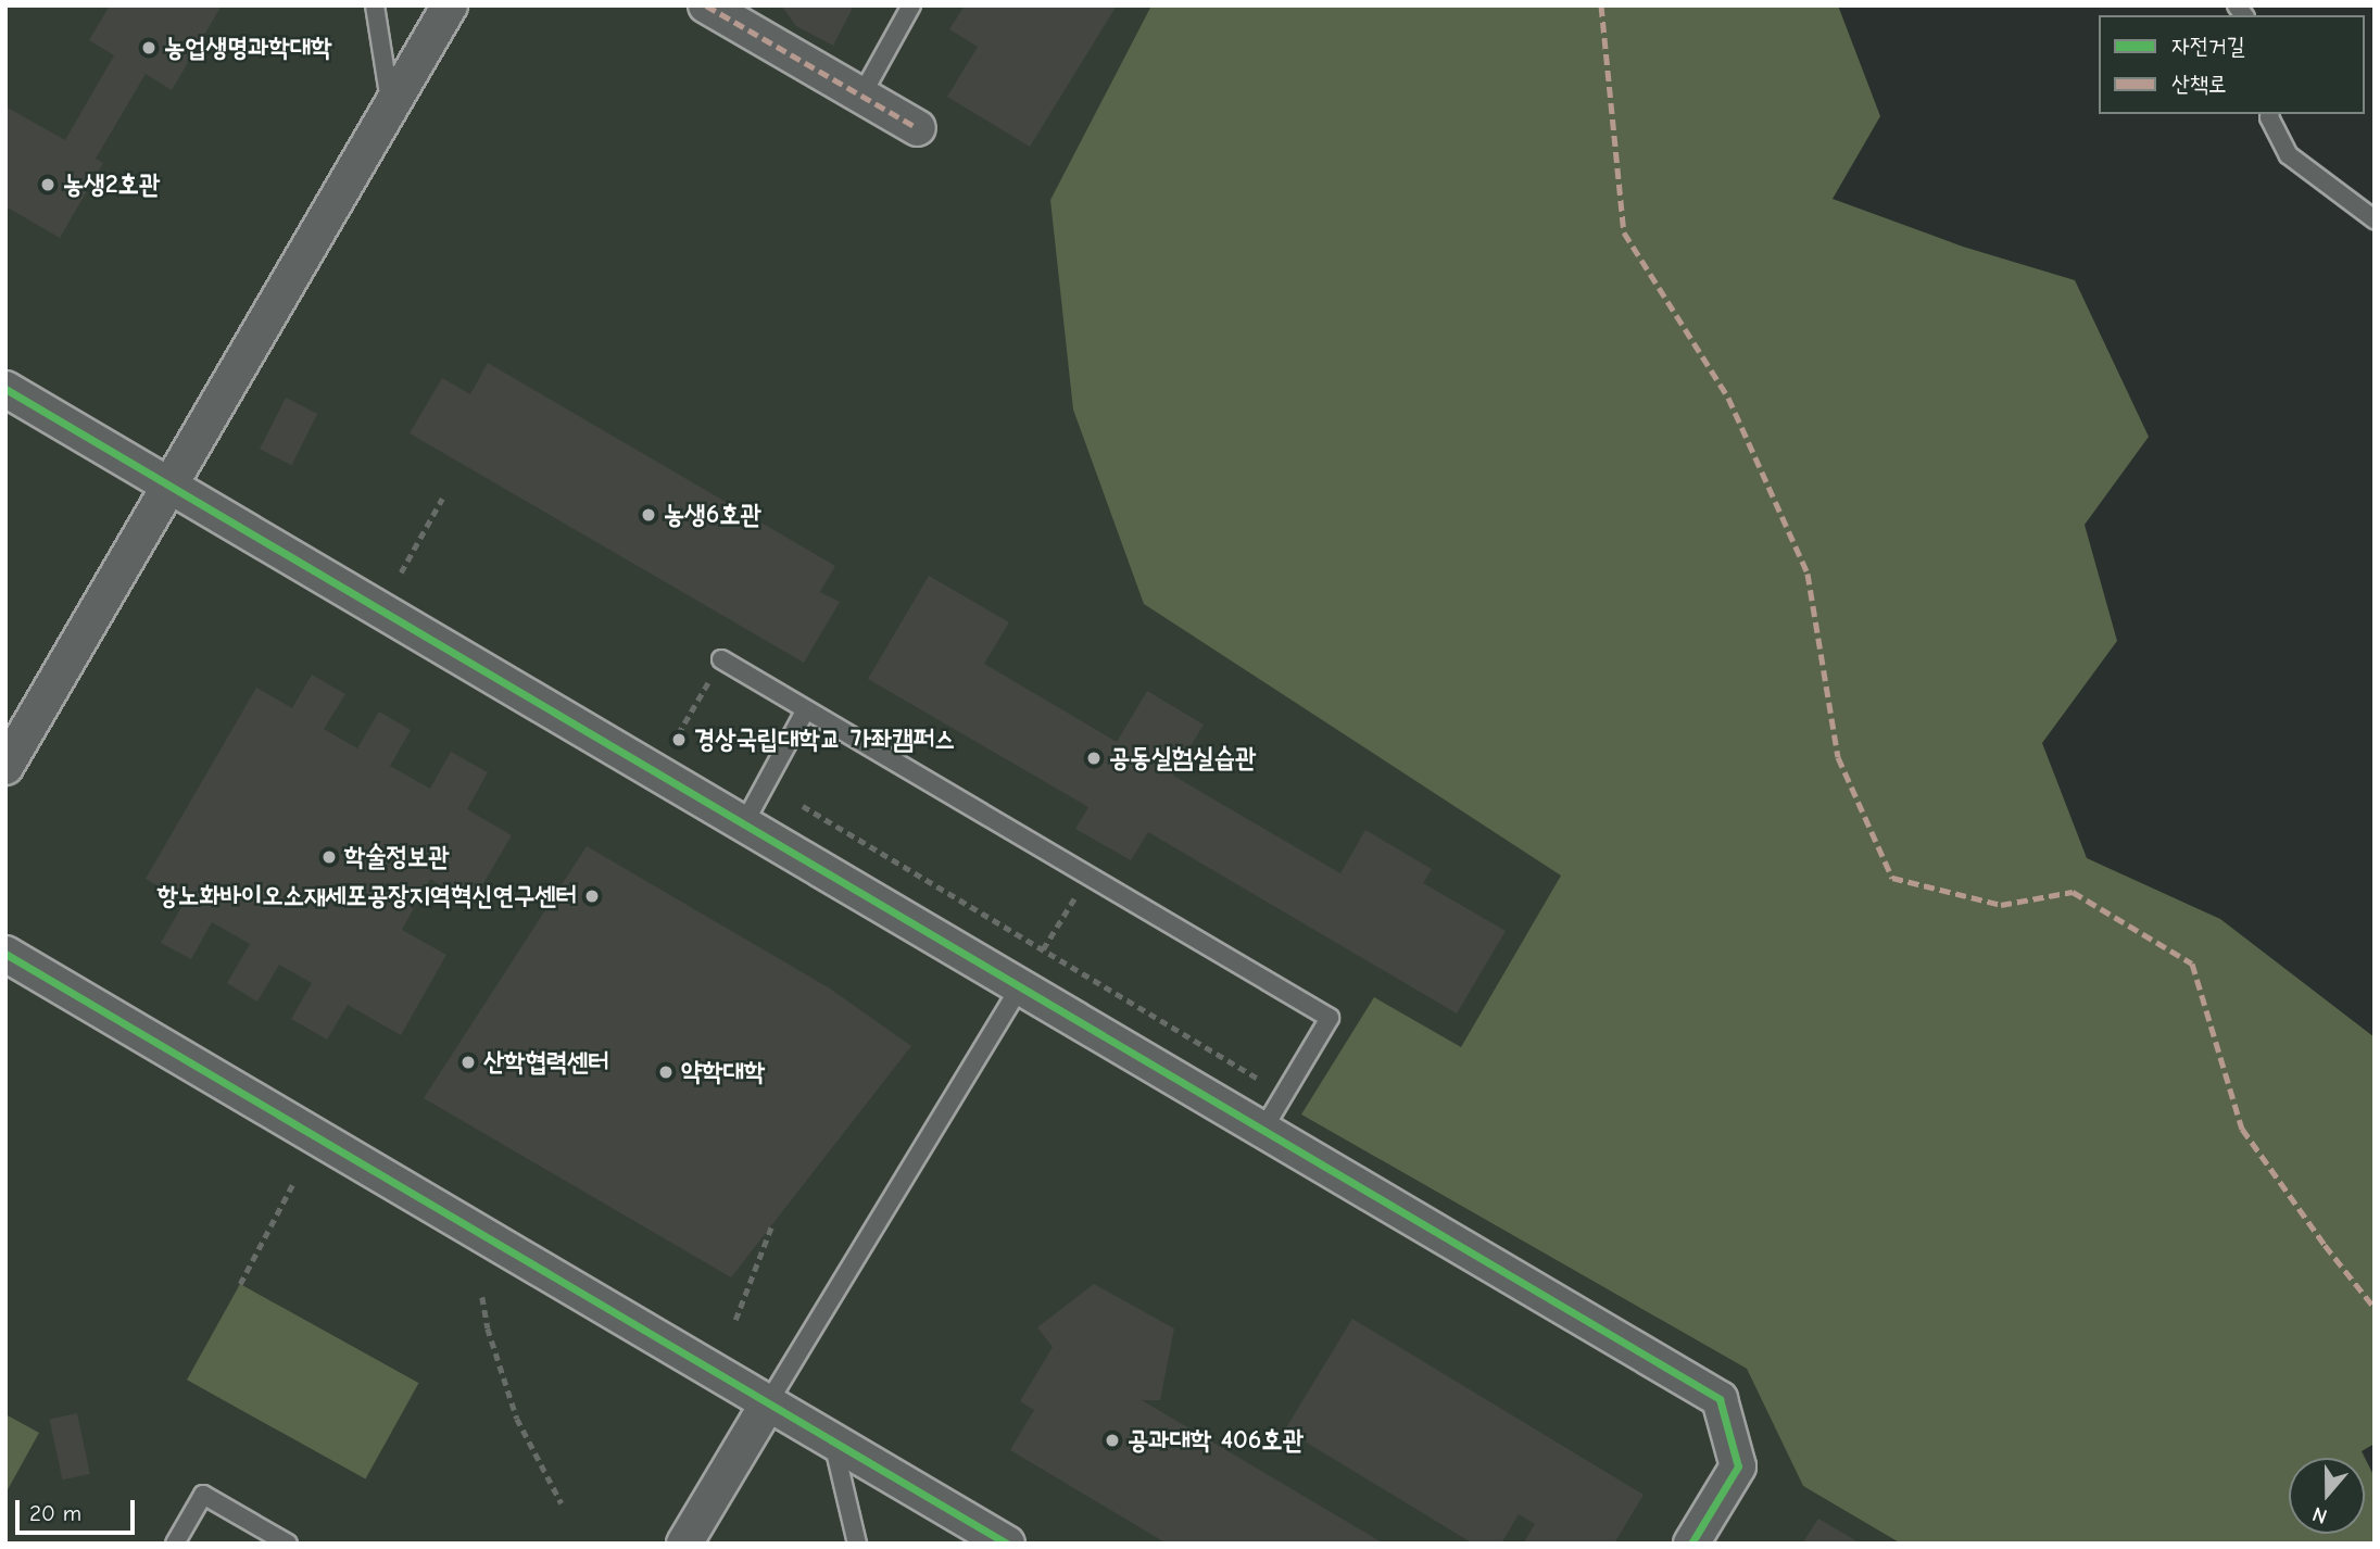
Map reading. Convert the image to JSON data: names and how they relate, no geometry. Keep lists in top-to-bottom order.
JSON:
{
  "places": [
    "농업생명과학대학",
    "농생2호관",
    "농생6호관",
    "경상국립대학교 가좌캠퍼스",
    "공동실험실습관",
    "학술정보관",
    "항노화바이오소재세포공장지역혁신연구센터",
    "산학협력센터",
    "약학대학",
    "공과대학 406호관"
  ],
  "legend": ["자전거길", "산책로"],
  "scale_bar": "20 m",
  "north": "bottom"
}
